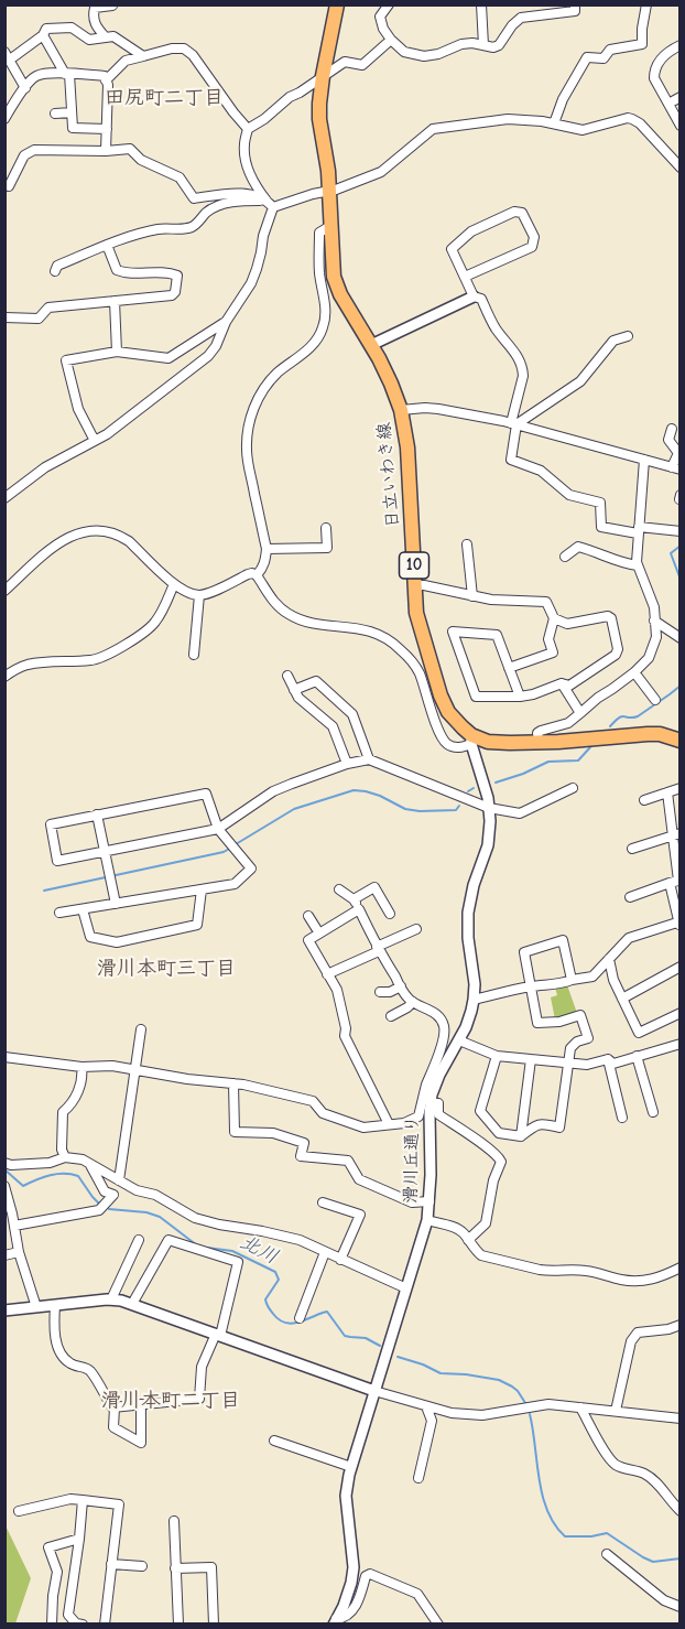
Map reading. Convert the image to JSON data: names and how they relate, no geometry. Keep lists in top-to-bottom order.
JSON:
{
  "streets": {
    "main road": ["日立いわき線", "10"],
    "street": ["滑川丘通り"]
  },
  "crossings": [
    ["日立いわき線", "滑川丘通り"]
  ],
  "districts": ["田尻町二丁目", "滑川本町三丁目", "滑川本町二丁目"],
  "water": ["北川"]
}
